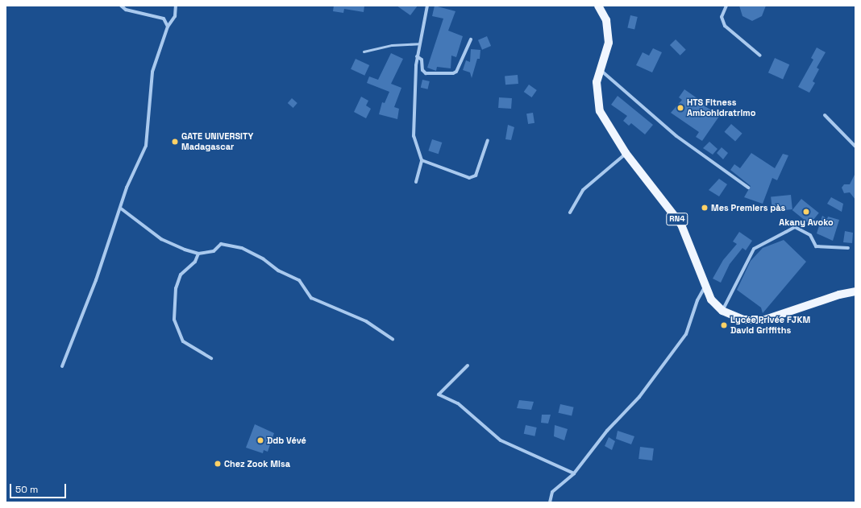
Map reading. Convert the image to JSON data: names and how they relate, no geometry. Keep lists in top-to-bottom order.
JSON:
{
  "streets": {
    "main road": ["RN4"]
  },
  "places": [
    "HTS Fitness Ambohidratrimo",
    "GATE UNIVERSITY Madagascar",
    "Mes Premiers pàs",
    "Akany Avoko",
    "Lycée Privée FJKM David Griffiths",
    "Ddb Vévé",
    "Chez Zook Misa"
  ],
  "scale_bar": "50 m"
}
